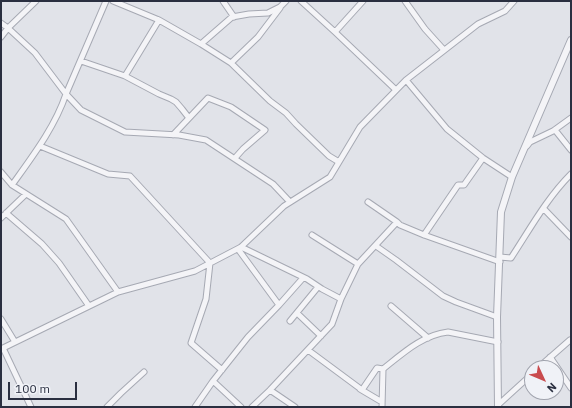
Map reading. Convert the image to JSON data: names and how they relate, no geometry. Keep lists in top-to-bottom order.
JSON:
{
  "scale_bar": "100 m",
  "north": "bottom right"
}
